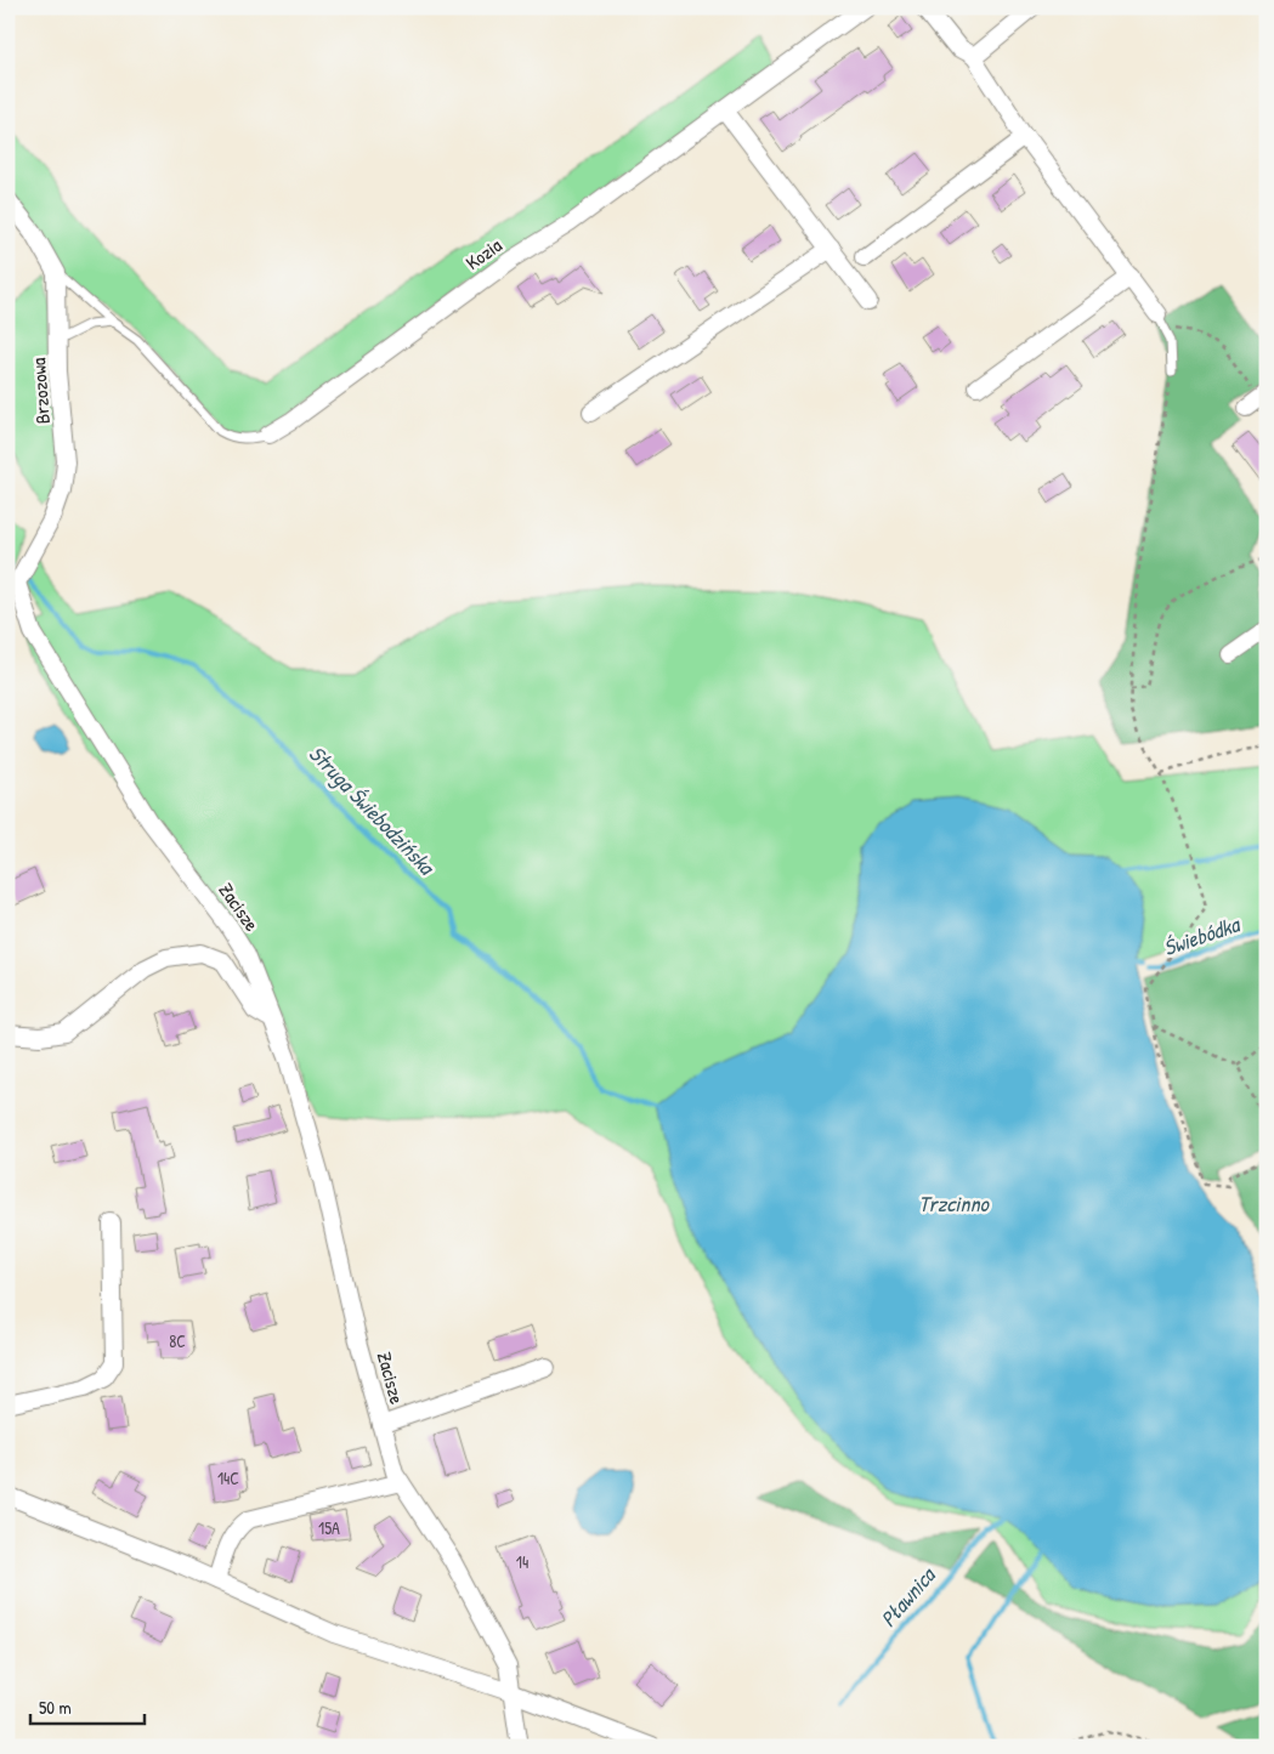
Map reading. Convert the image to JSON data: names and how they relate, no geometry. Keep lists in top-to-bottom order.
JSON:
{
  "streets": {
    "street": ["Kozia", "Brzozowa", "Zacisze"]
  },
  "crossings": [
    ["Brzozowa", "Zacisze"]
  ],
  "water": [
    "Struga Świebodzińska",
    "Świebódka",
    "Trzcinno",
    "Pławnica"
  ],
  "house_numbers": [
    "8C",
    "14C",
    "15A",
    "14"
  ],
  "scale_bar": "50 m"
}
